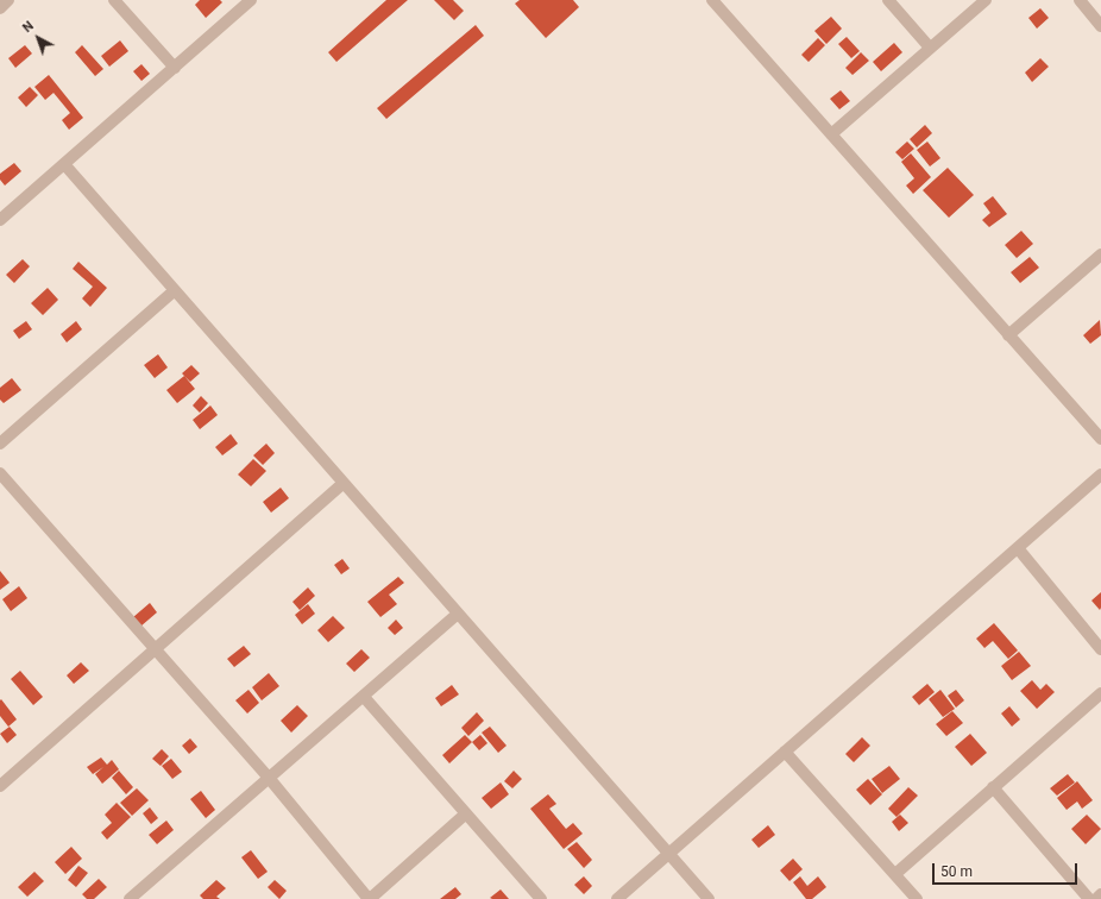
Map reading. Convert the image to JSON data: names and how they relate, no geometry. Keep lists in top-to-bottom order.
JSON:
{
  "scale_bar": "50 m",
  "north": "top left"
}
